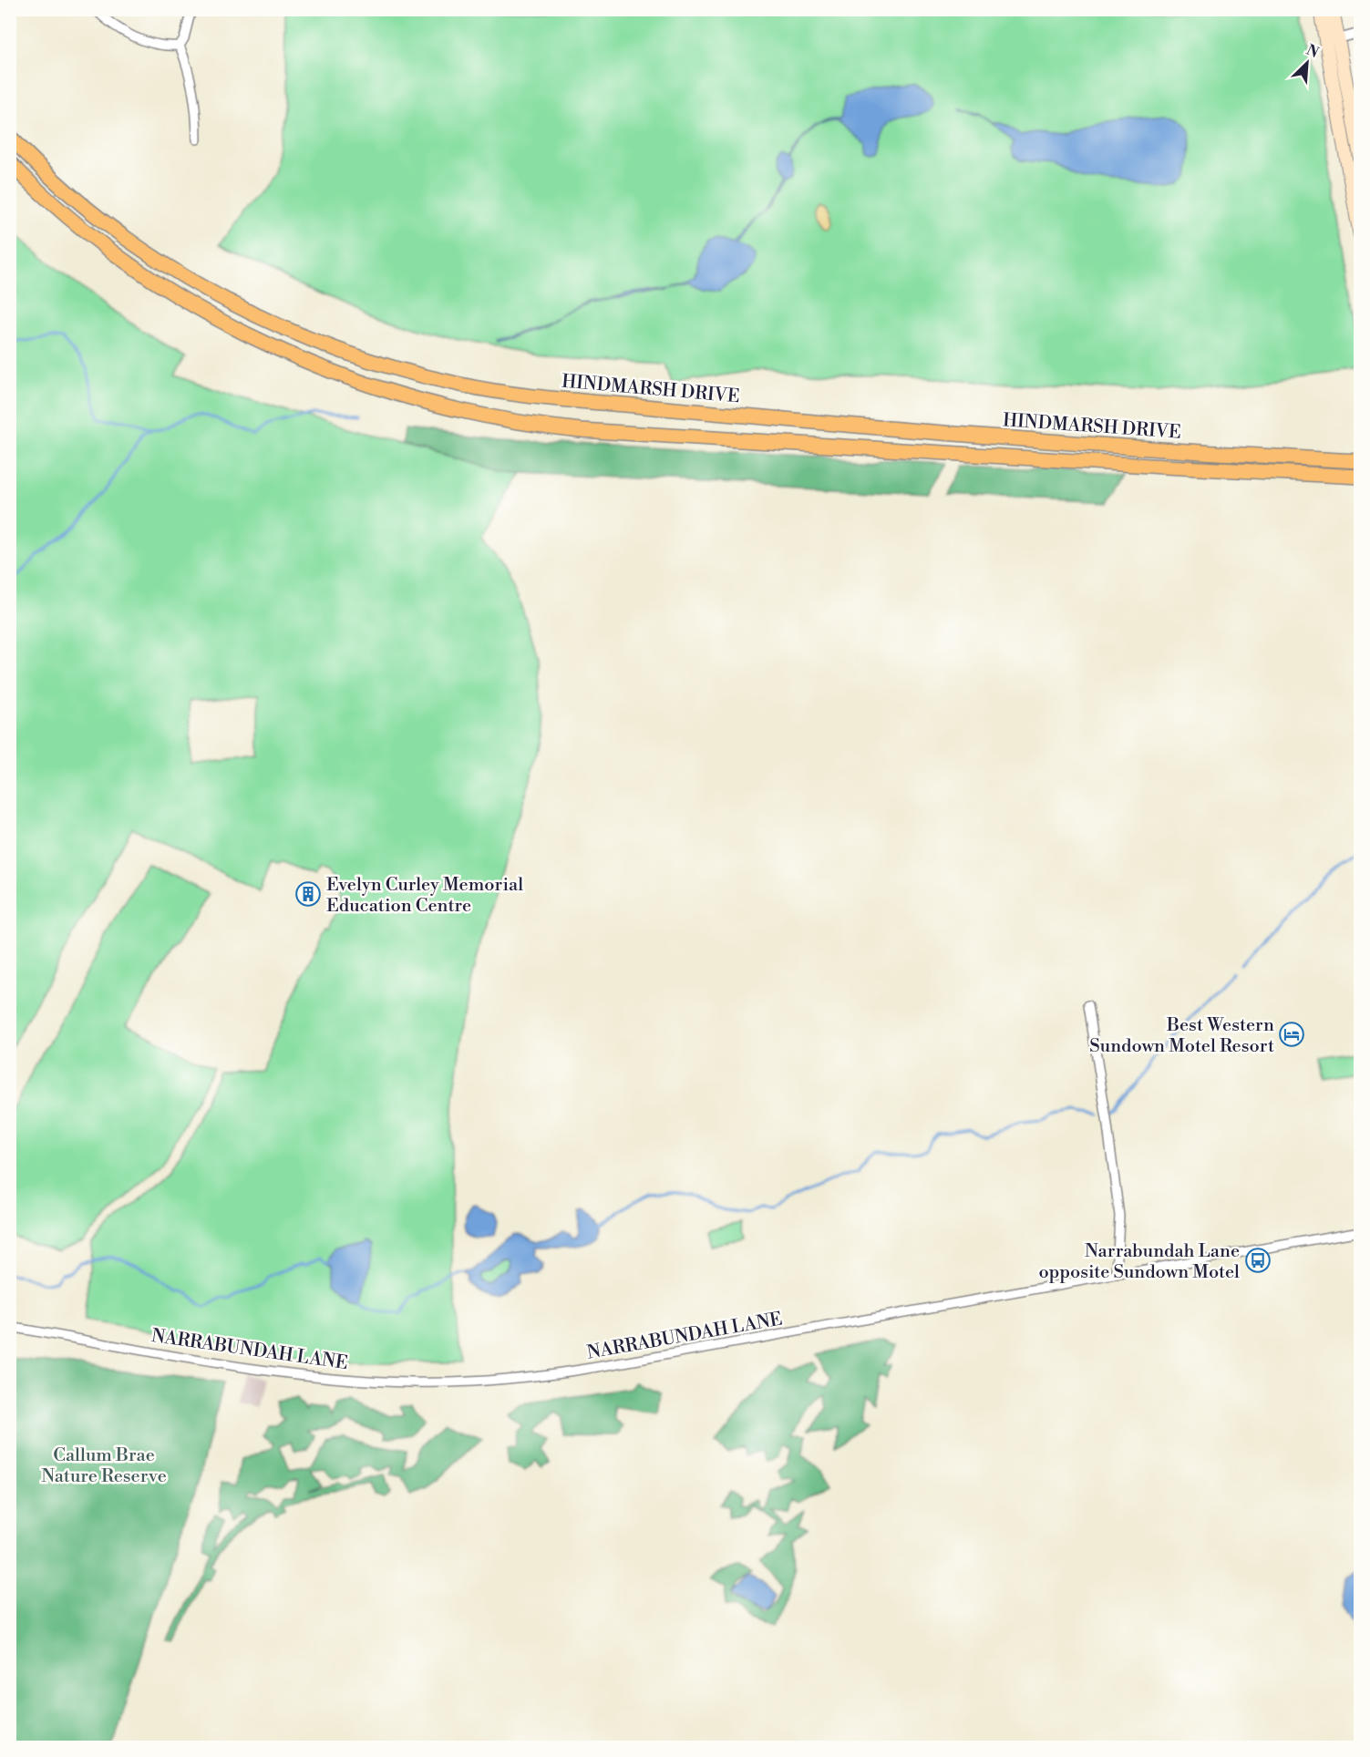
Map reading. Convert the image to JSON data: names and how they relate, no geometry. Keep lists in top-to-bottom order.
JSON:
{
  "streets": {
    "main road": ["HINDMARSH DRIVE"],
    "street": ["NARRABUNDAH LANE"]
  },
  "parks": ["Callum Brae Nature Reserve"],
  "places": {
    "building": ["Evelyn Curley Memorial Education Centre"],
    "hotel": ["Best Western Sundown Motel Resort"],
    "bus stop": ["Narrabundah Lane opposite Sundown Motel"]
  },
  "north": "top right"
}
